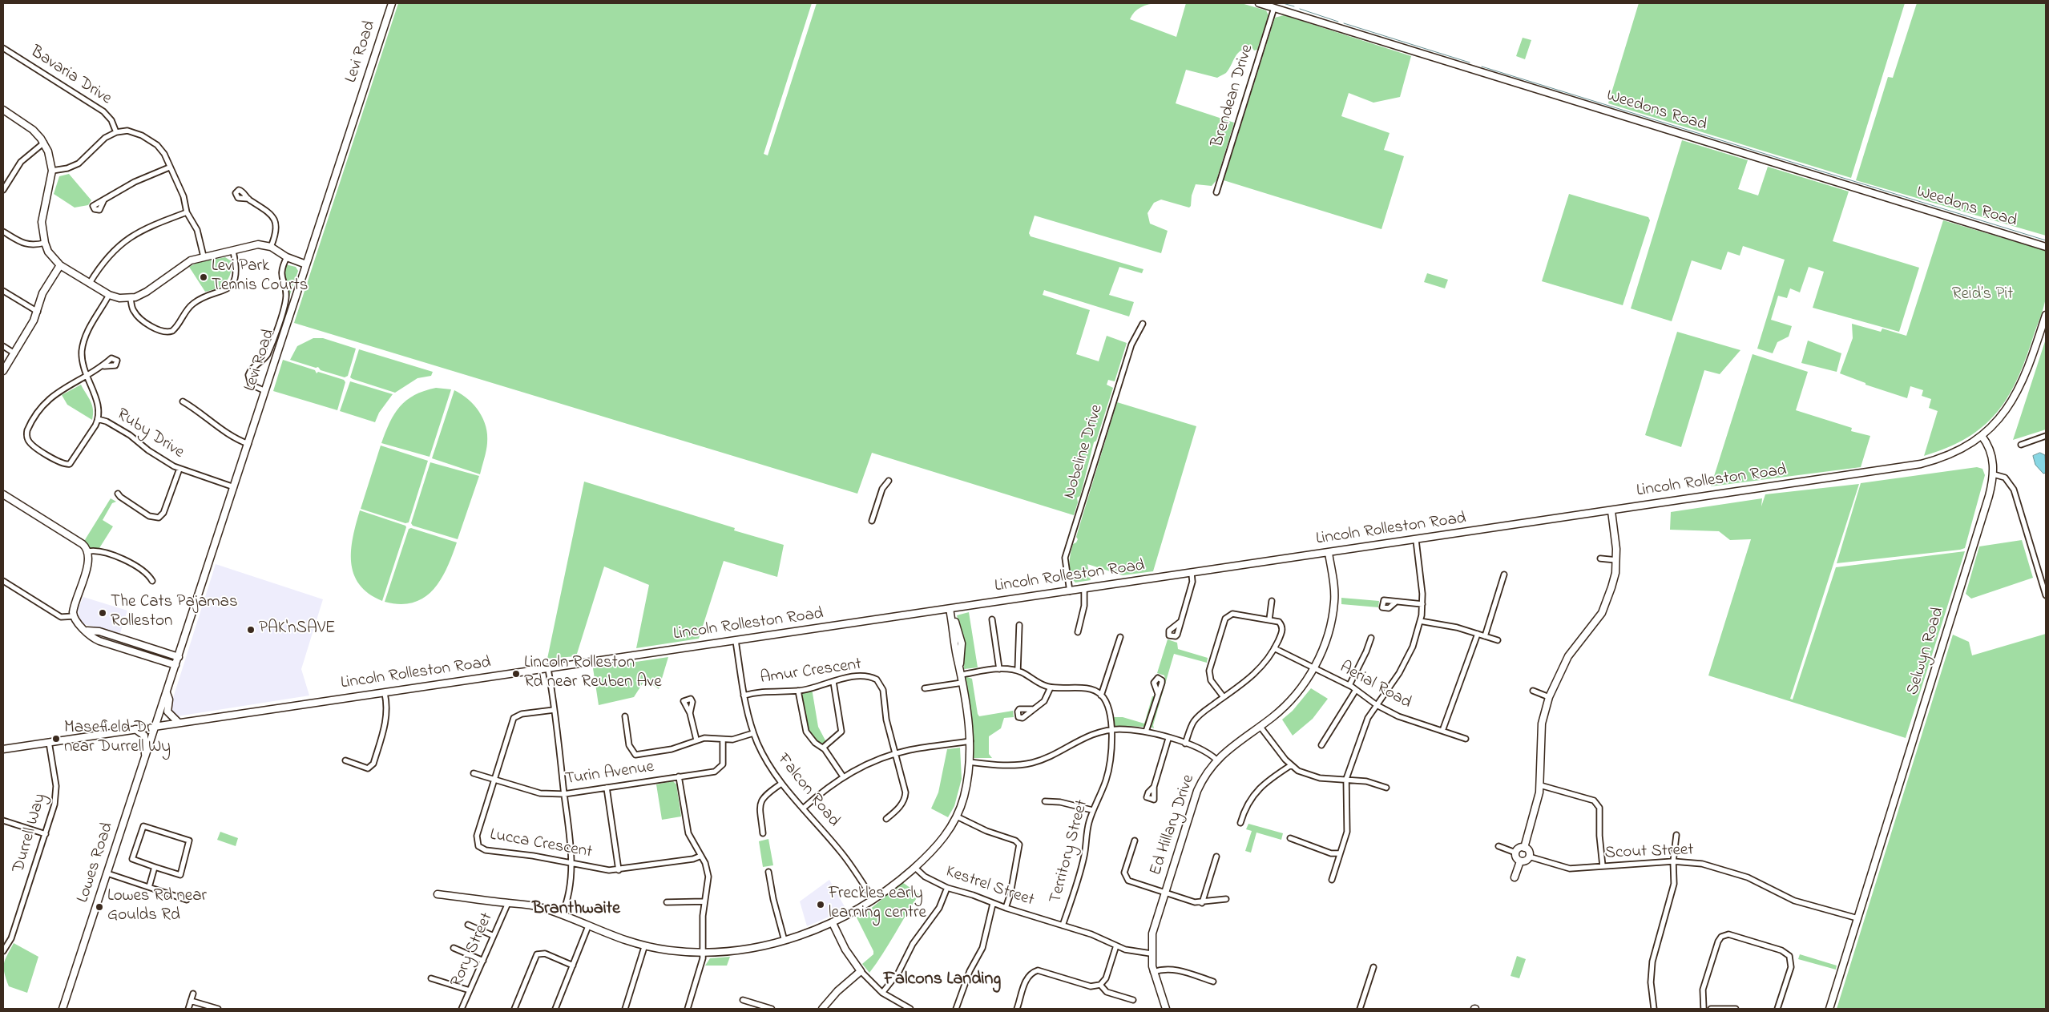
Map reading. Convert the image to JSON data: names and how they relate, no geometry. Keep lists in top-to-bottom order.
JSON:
{
  "streets": {
    "street": [
      "Levi Road",
      "Bavaria Drive",
      "Brendean Drive",
      "Weedons Road",
      "Ruby Drive",
      "Nobeline Drive",
      "Lincoln Rolleston Road",
      "Selwyn Road",
      "Amur Crescent",
      "Aerial Road",
      "Turin Avenue",
      "Falcon Road",
      "Ed Hillary Drive",
      "Durrell Way",
      "Lucca Crescent",
      "Territory Street",
      "Scout Street",
      "Lowes Road",
      "Kestrel Street",
      "Rory Street"
    ]
  },
  "crossings": [
    ["Levi Road", "Ruby Drive"],
    ["Levi Road", "Lincoln Rolleston Road"],
    ["Levi Road", "Lowes Road"],
    ["Brendean Drive", "Weedons Road"],
    ["Nobeline Drive", "Lincoln Rolleston Road"],
    ["Lincoln Rolleston Road", "Selwyn Road"],
    ["Lincoln Rolleston Road", "Falcon Road"],
    ["Lincoln Rolleston Road", "Ed Hillary Drive"],
    ["Lincoln Rolleston Road", "Durrell Way"],
    ["Lincoln Rolleston Road", "Lowes Road"],
    ["Selwyn Road", "Scout Street"],
    ["Amur Crescent", "Falcon Road"],
    ["Aerial Road", "Ed Hillary Drive"],
    ["Turin Avenue", "Lucca Crescent"],
    ["Ed Hillary Drive", "Kestrel Street"],
    ["Territory Street", "Kestrel Street"]
  ],
  "districts": ["Branthwaite", "Falcons Landing"],
  "parks": ["Reid’s Pit"],
  "places": [
    "Levi Park Tennis Courts",
    "The Cats Pajamas Rolleston",
    "PAK'nSAVE",
    "Lincoln Rolleston Rd near Reuben Ave",
    "Masefield Dr near Durrell Wy",
    "Freckles early learning centre",
    "Lowes Rd near Goulds Rd"
  ]
}
